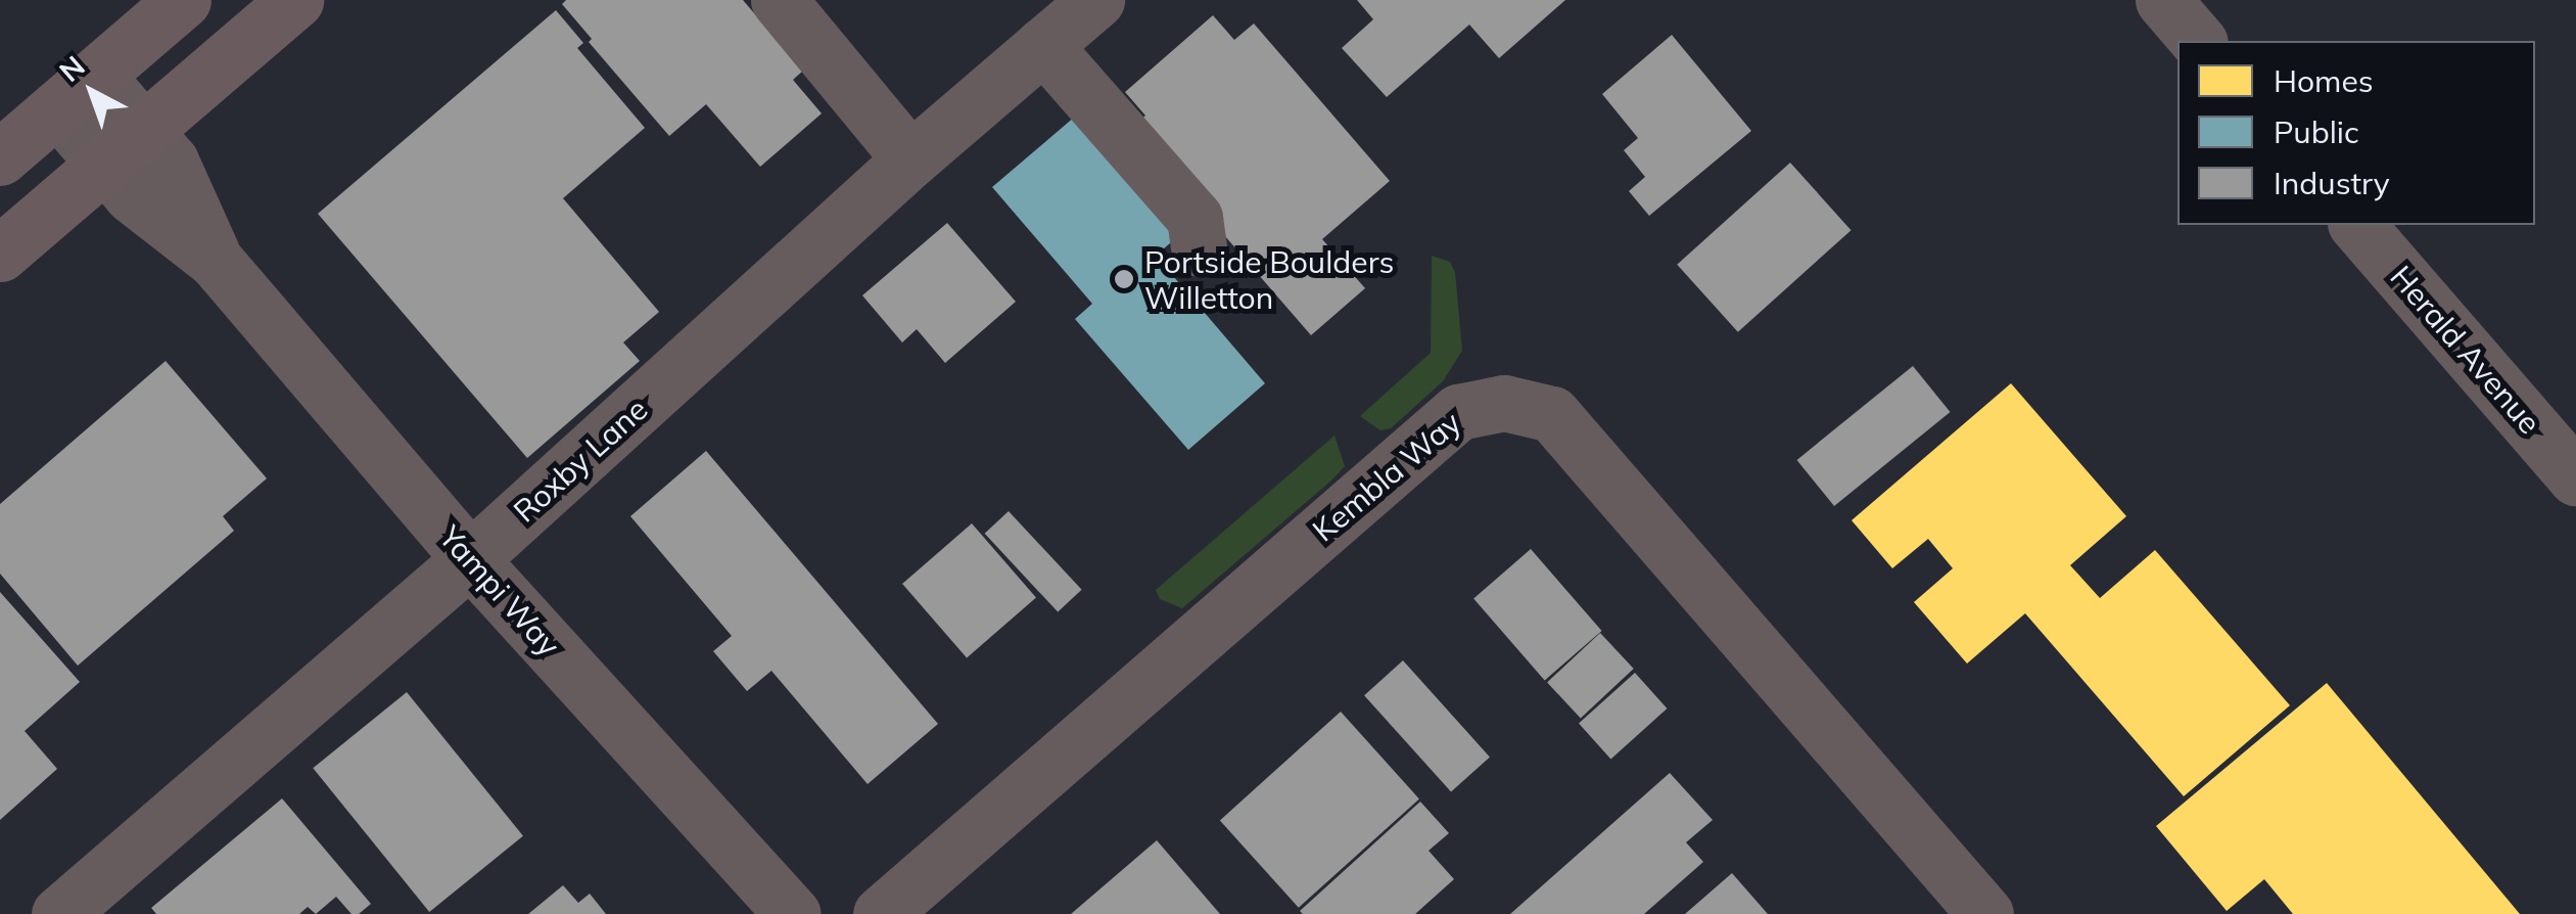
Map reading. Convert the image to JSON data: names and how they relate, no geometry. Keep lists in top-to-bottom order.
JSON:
{
  "streets": {
    "street": [
      "Herald Avenue",
      "Roxby Lane",
      "Kembla Way",
      "Yampi Way"
    ]
  },
  "crossings": [
    ["Roxby Lane", "Yampi Way"]
  ],
  "places": ["Portside Boulders Willetton"],
  "legend": ["Homes", "Public", "Industry"],
  "north": "top left"
}
